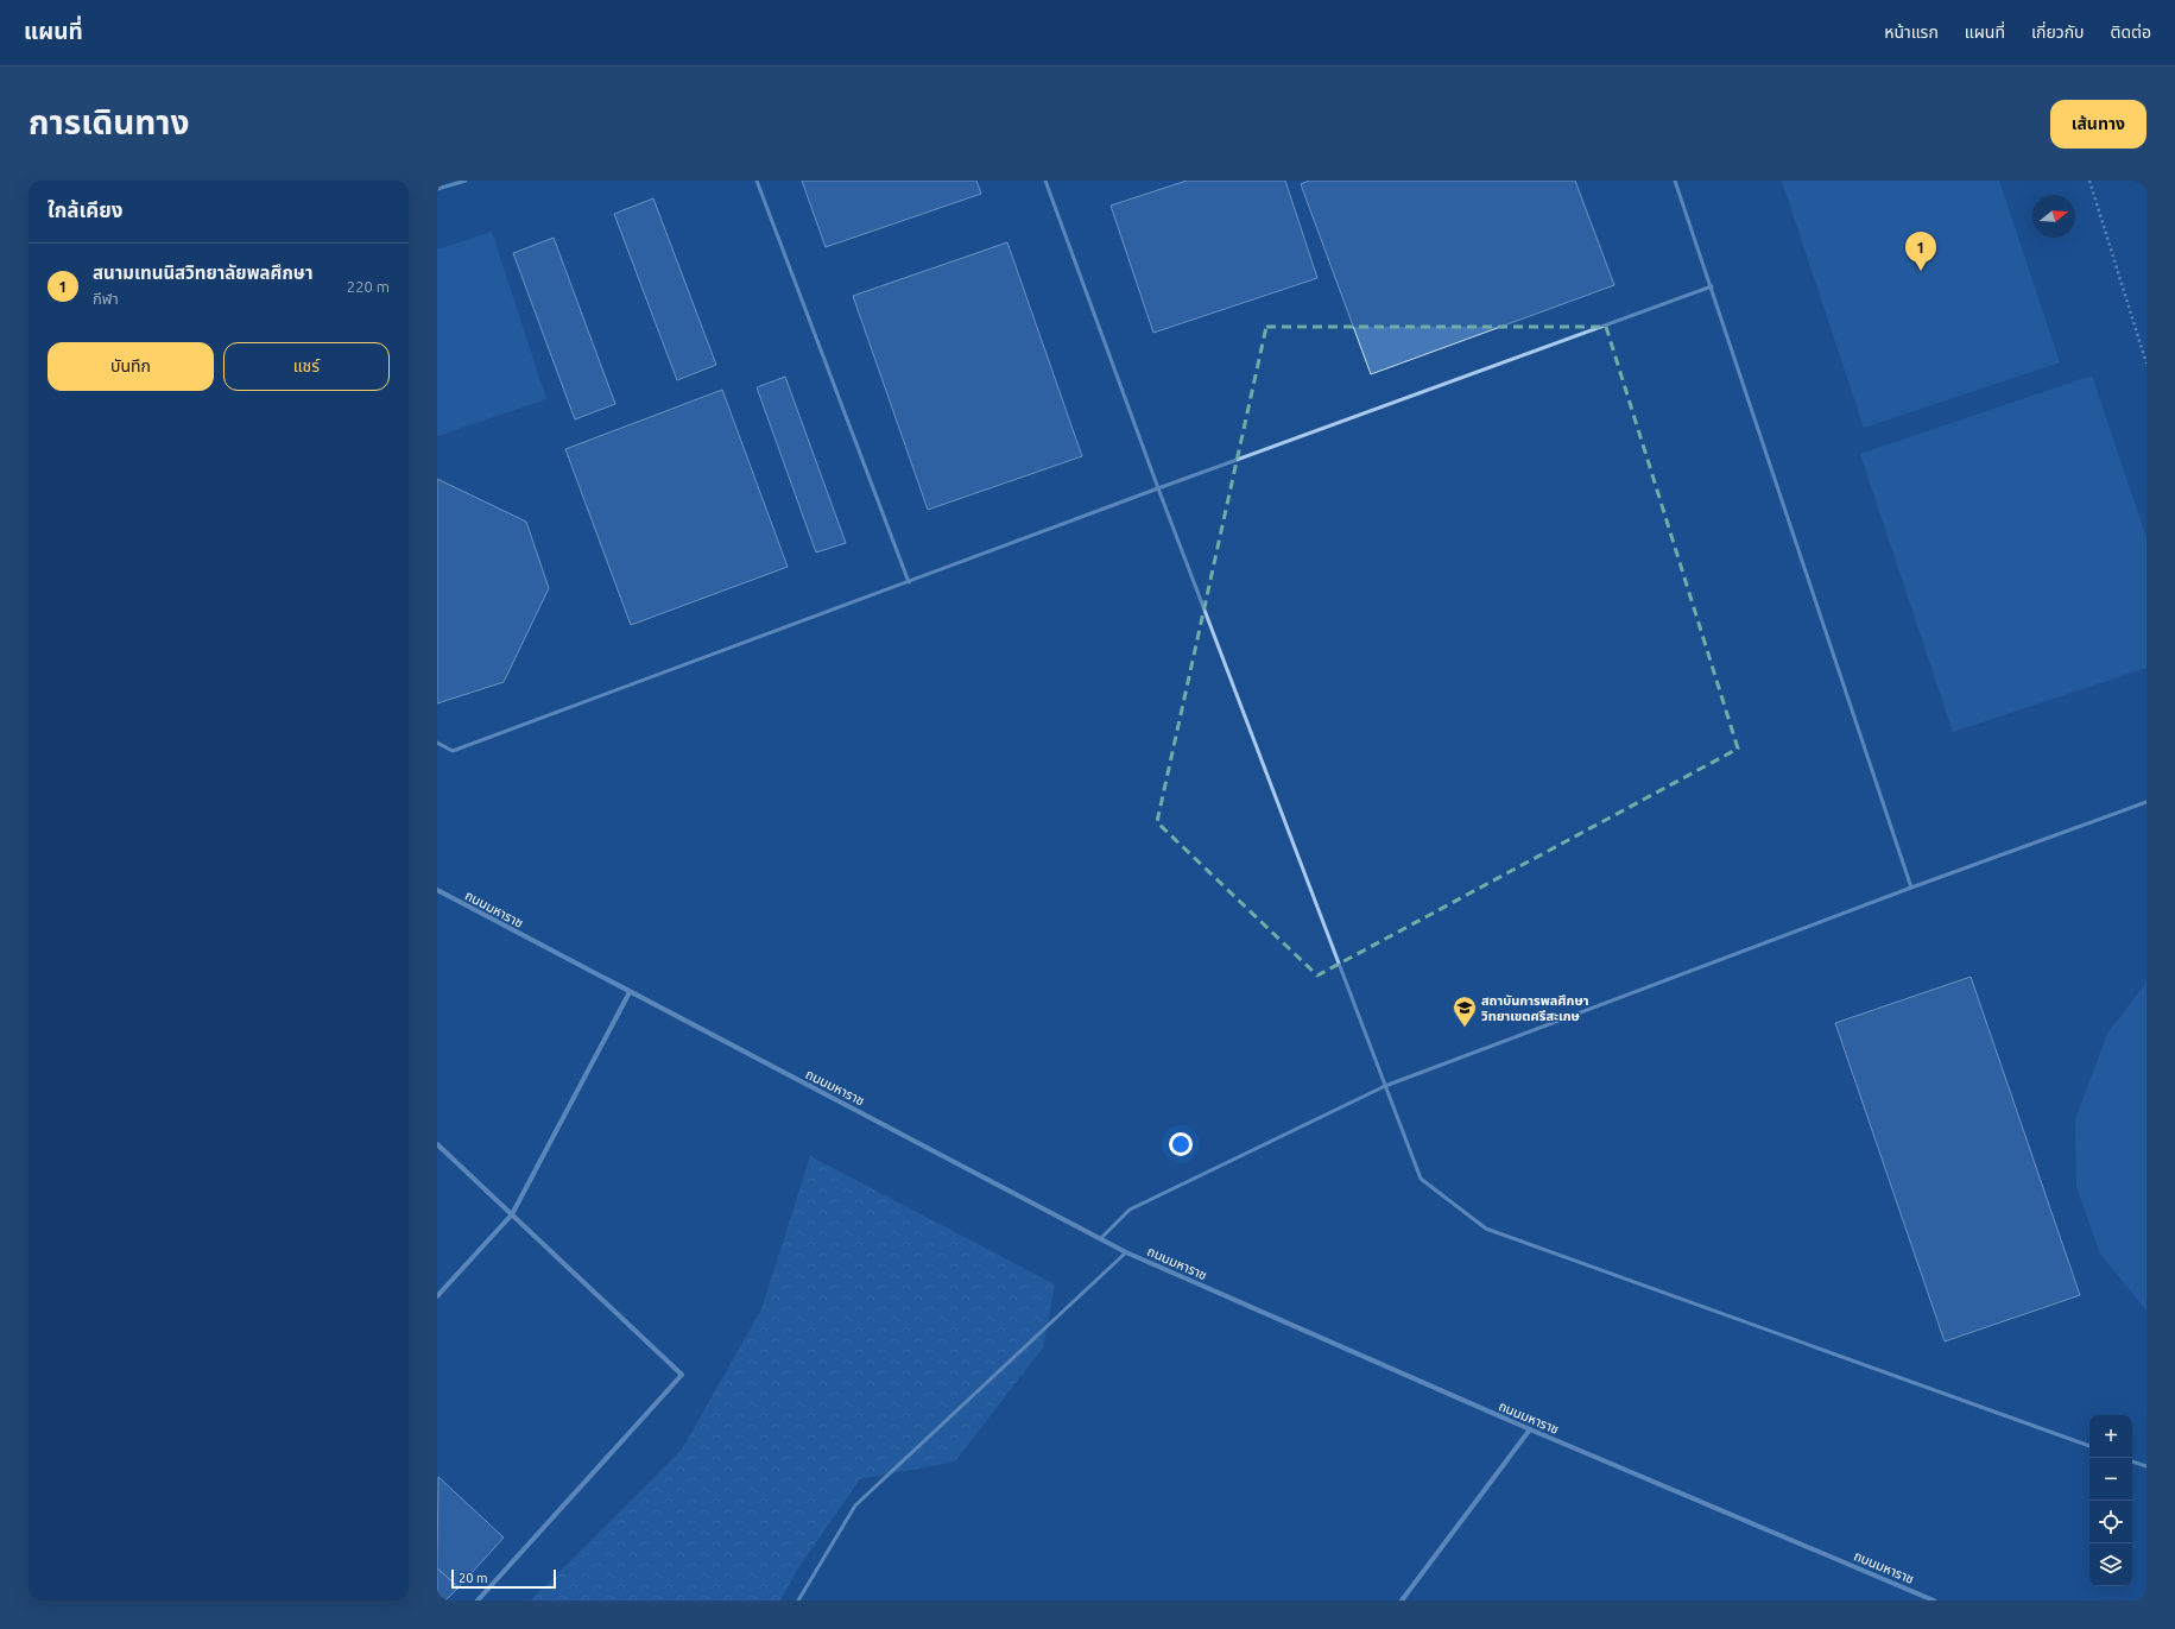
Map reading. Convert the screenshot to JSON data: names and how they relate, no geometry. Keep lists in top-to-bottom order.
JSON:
{
  "streets": {
    "street": ["ถนนมหาราช"]
  },
  "places": {
    "school or university": ["สถาบันการพลศึกษา วิทยาเขตศรีสะเกษ"]
  },
  "scale_bar": "20 m",
  "north": "right",
  "page": {
    "header": "แผนที่",
    "nav": [
      "หน้าแรก",
      "แผนที่",
      "เกี่ยวกับ",
      "ติดต่อ"
    ],
    "title": "การเดินทาง",
    "buttons": [
      "เส้นทาง",
      ["บันทึก", "แชร์"]
    ],
    "heading": "ใกล้เคียง",
    "pins": "1",
    "list": [
      {
        "mark": "1",
        "name": "สนามเทนนิสวิทยาลัยพลศึกษา",
        "note": "กีฬา",
        "value": "220 m"
      }
    ],
    "map_buttons": ["+", "−"],
    "scale": "20 m"
  }
}
